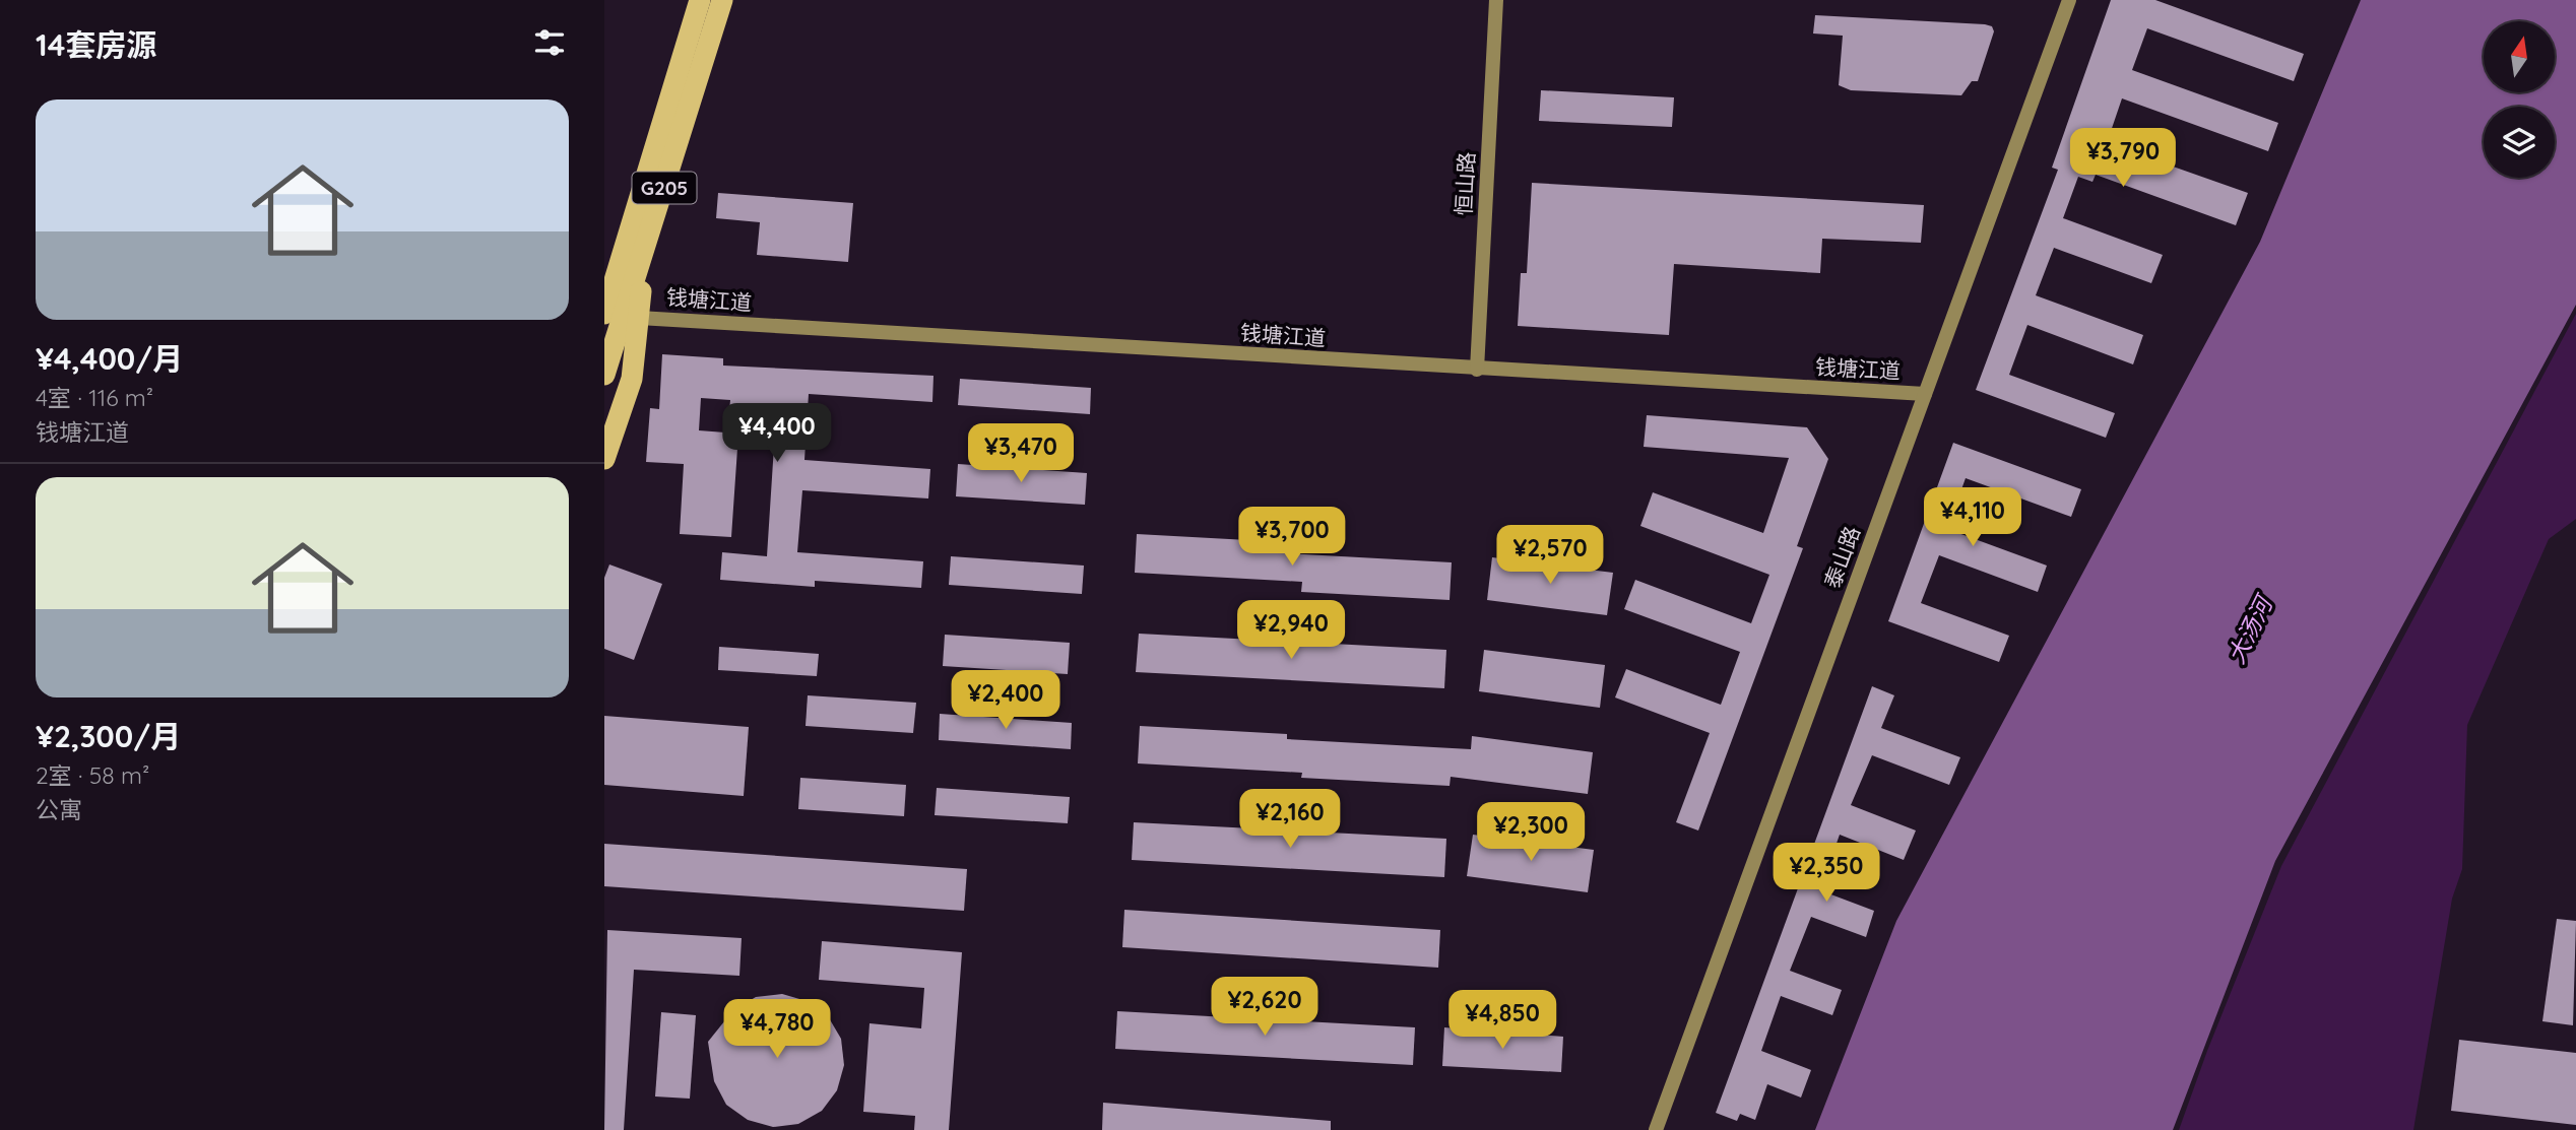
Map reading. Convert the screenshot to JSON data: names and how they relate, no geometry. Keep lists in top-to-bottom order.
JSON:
{
  "streets": {
    "highway": ["G205"],
    "street": ["恒山路", "钱塘江道", "泰山路"]
  },
  "crossings": [
    ["恒山路", "钱塘江道"],
    ["钱塘江道", "泰山路"]
  ],
  "water": ["大汤河"],
  "north": "top",
  "page": {
    "heading": "14套房源",
    "list": [
      {
        "name": "¥4,400/月",
        "note": "4室 · 116 m² · 钱塘江道"
      },
      {
        "name": "¥2,300/月",
        "note": "2室 · 58 m² · 公寓"
      }
    ],
    "price": [
      "¥3,790",
      "¥4,400",
      "¥3,470",
      "¥4,110",
      "¥3,700",
      "¥2,570",
      "¥2,940",
      "¥2,400",
      "¥2,160",
      "¥2,300",
      "¥2,350",
      "¥2,620",
      "¥4,850",
      "¥4,780"
    ]
  }
}
